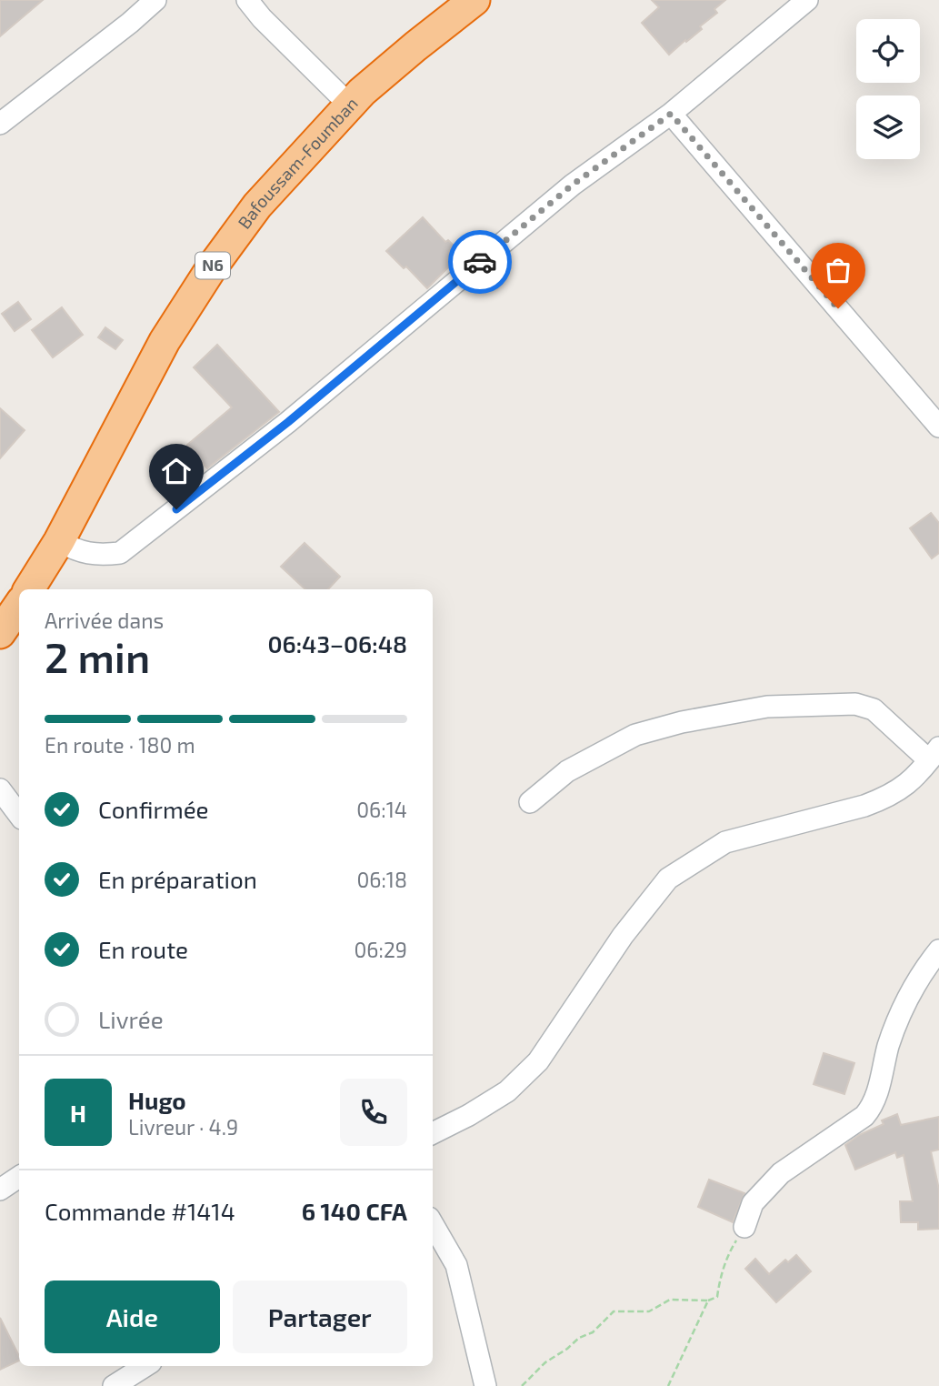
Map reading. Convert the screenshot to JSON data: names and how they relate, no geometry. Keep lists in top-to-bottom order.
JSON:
{
  "streets": {
    "highway": ["Bafoussam-Foumban", "N6"]
  },
  "page": {
    "heading": ["2 min", "Arrivée dans", "06:43–06:48"],
    "panel": [
      "Hugo",
      "Livreur · 4.9",
      "Commande #1414",
      "6 140 CFA"
    ],
    "bar": "En route · 180 m",
    "list": [
      ["Confirmée", "06:14"],
      ["En préparation", "06:18"],
      ["En route", "06:29"],
      "Livrée"
    ],
    "round": "H",
    "buttons": ["Aide", "Partager"]
  }
}
